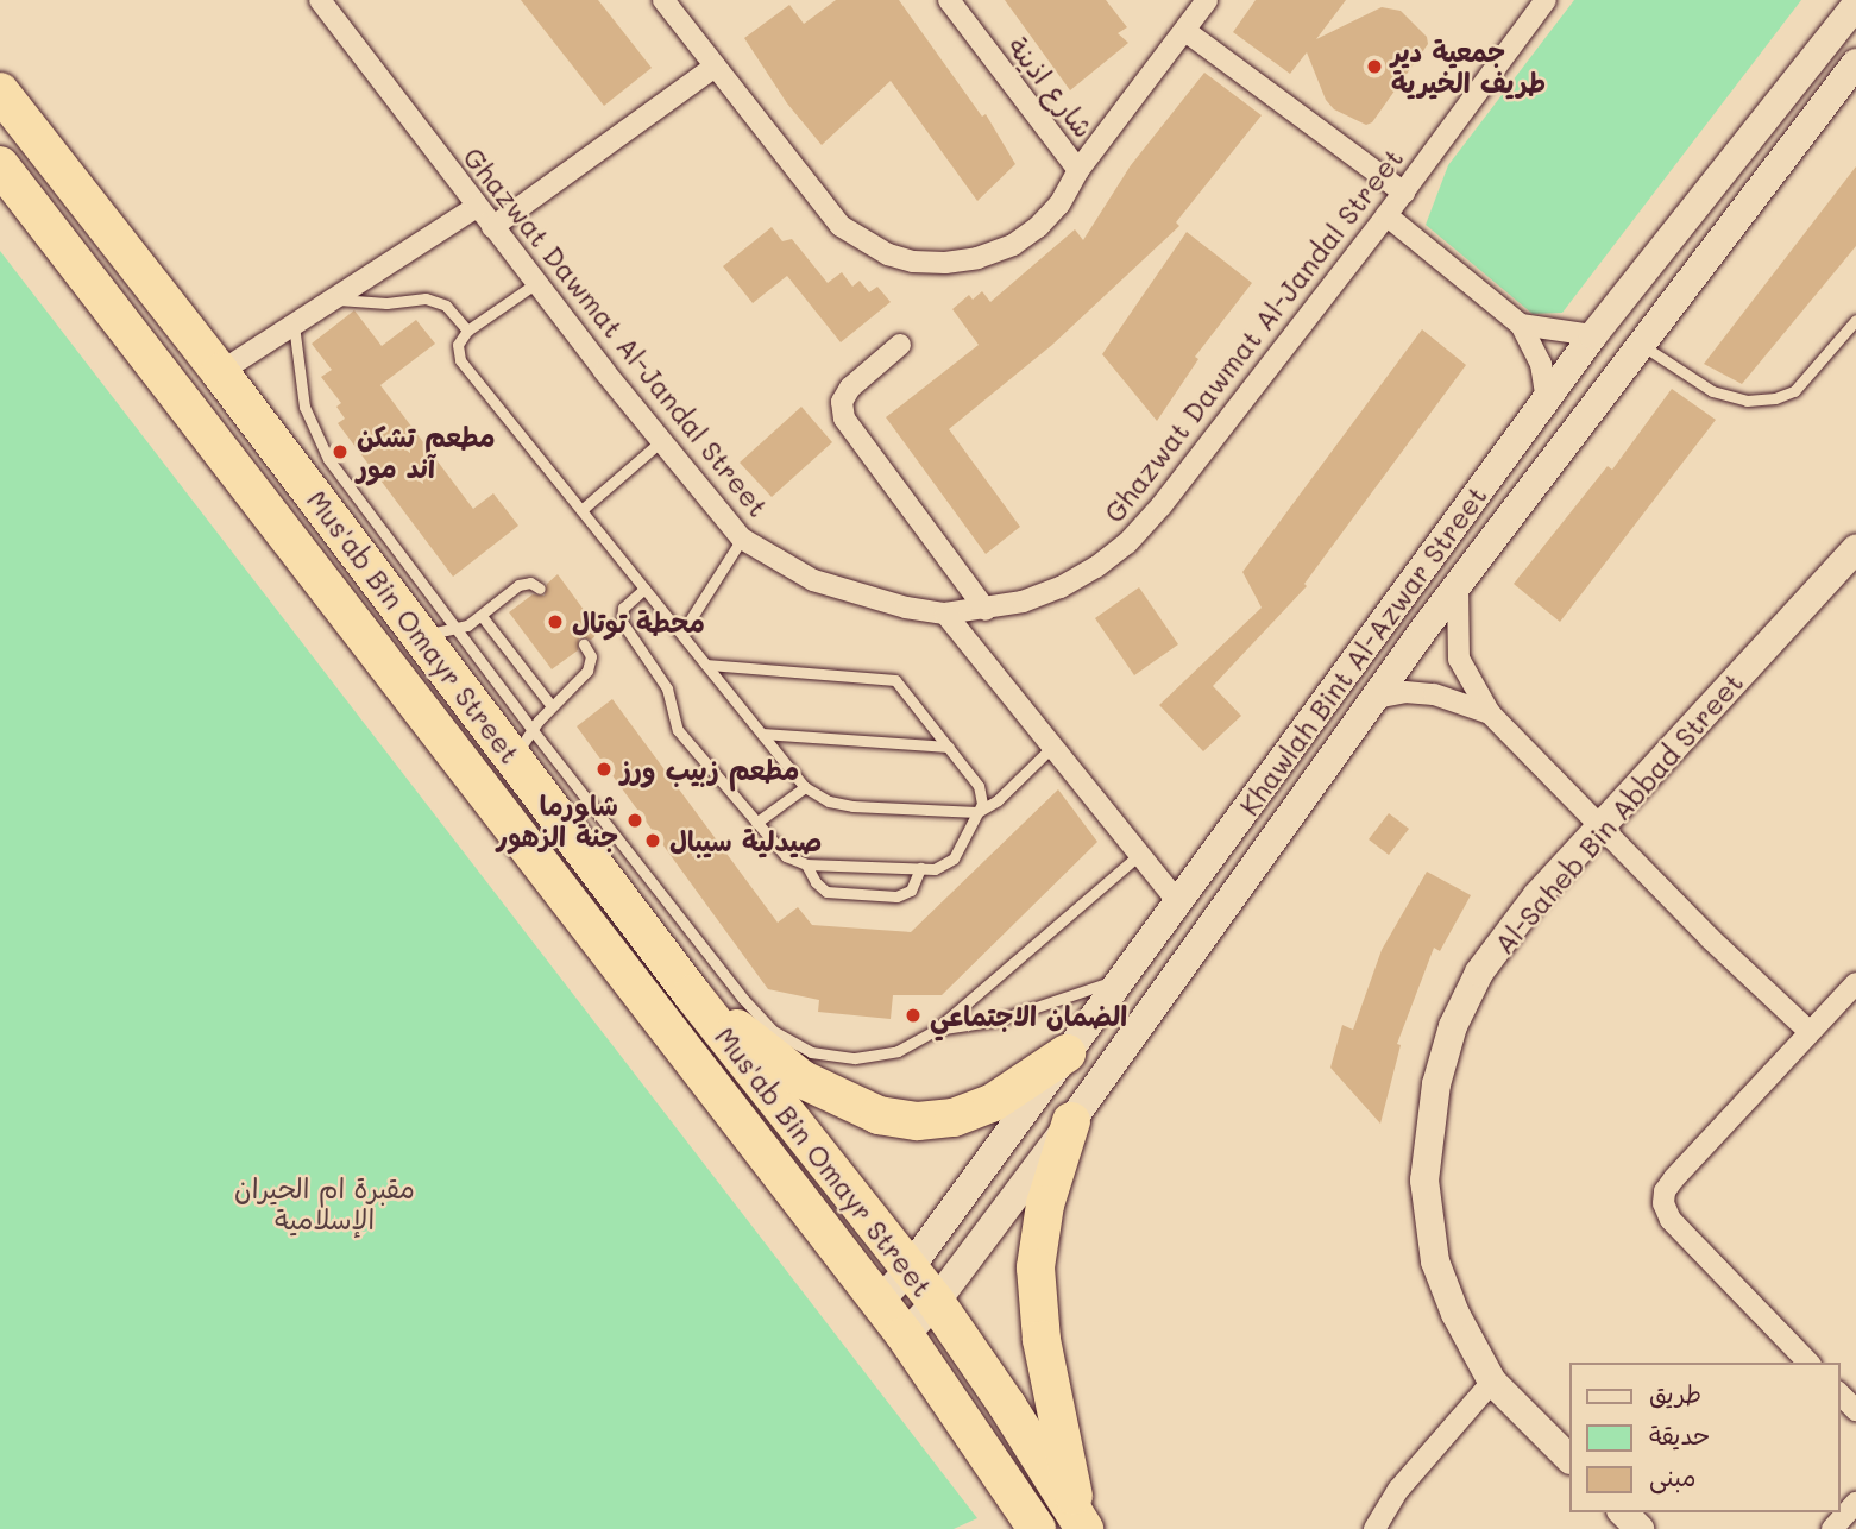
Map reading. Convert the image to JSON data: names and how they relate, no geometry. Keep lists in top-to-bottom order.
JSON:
{
  "streets": {
    "highway": ["Mus'ab Bin Omayr Street"],
    "street": [
      "شارع اذينة",
      "Ghazwat Dawmat Al-Jandal Street",
      "Khawlah Bint Al-Azwar Street",
      "Al-Saheb Bin Abbad Street"
    ]
  },
  "crossings": [
    ["Mus'ab Bin Omayr Street", "Khawlah Bint Al-Azwar Street"]
  ],
  "parks": ["مقبرة ام الحيران الإسلامية"],
  "places": [
    "جمعية دير طريف الخيرية",
    "مطعم تشكن آند مور",
    "محطة توتال",
    "مطعم زبيب ورز",
    "شاورما جنة الزهور",
    "صيدلية سيبال",
    "الضمان الاجتماعي"
  ],
  "legend": ["طريق", "حديقة", "مبنى"]
}
